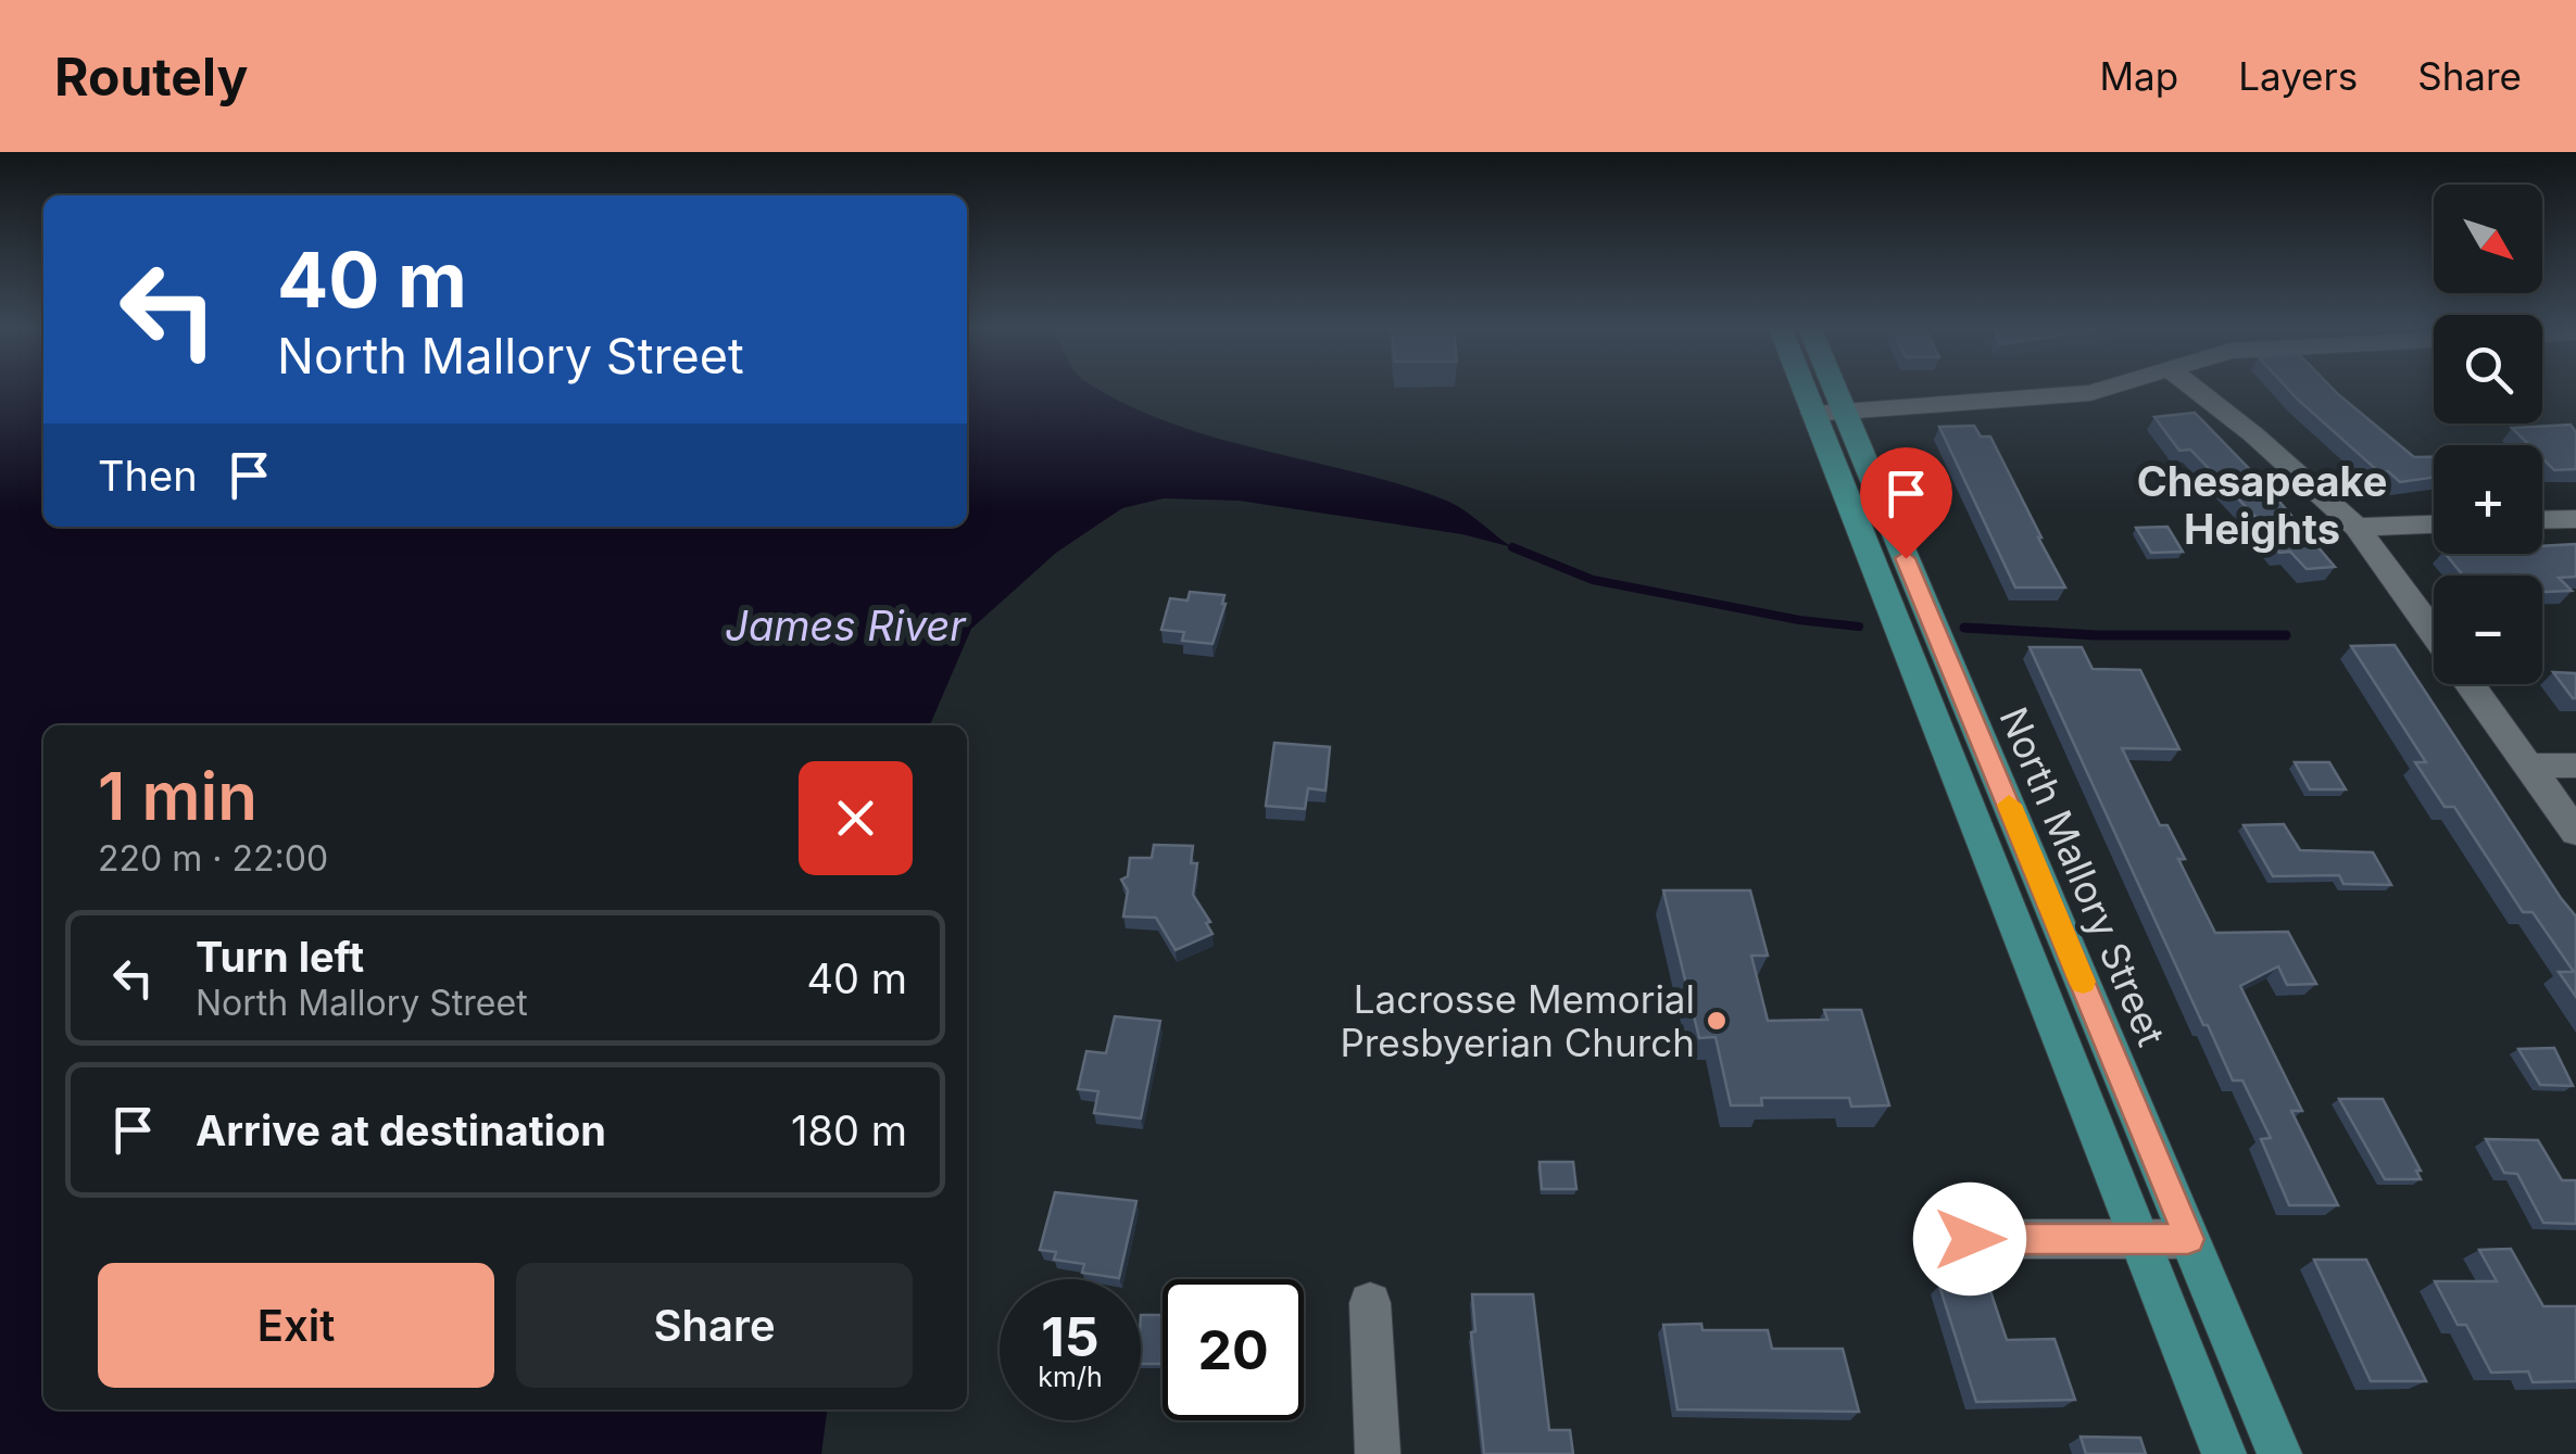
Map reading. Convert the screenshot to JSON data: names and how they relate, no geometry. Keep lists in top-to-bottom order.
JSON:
{
  "streets": {
    "main road": ["North Mallory Street"]
  },
  "districts": ["Chesapeake Heights"],
  "water": ["James River"],
  "places": ["Lacrosse Memorial Presbyerian Church"],
  "north": "bottom right",
  "page": {
    "header": "Routely",
    "nav": ["Map", "Layers", "Share"],
    "map_buttons": ["+", "−"],
    "turn": ["40 m", "North Mallory Street"],
    "then": "Then",
    "heading": ["1 min", "220 m · 22:00"],
    "list": [
      {
        "name": "Turn left",
        "note": "North Mallory Street",
        "value": "40 m"
      },
      {
        "name": "Arrive at destination",
        "value": "180 m"
      }
    ],
    "buttons": ["Exit", "Share"],
    "speed": "15 km/h",
    "limit": "20"
  }
}
